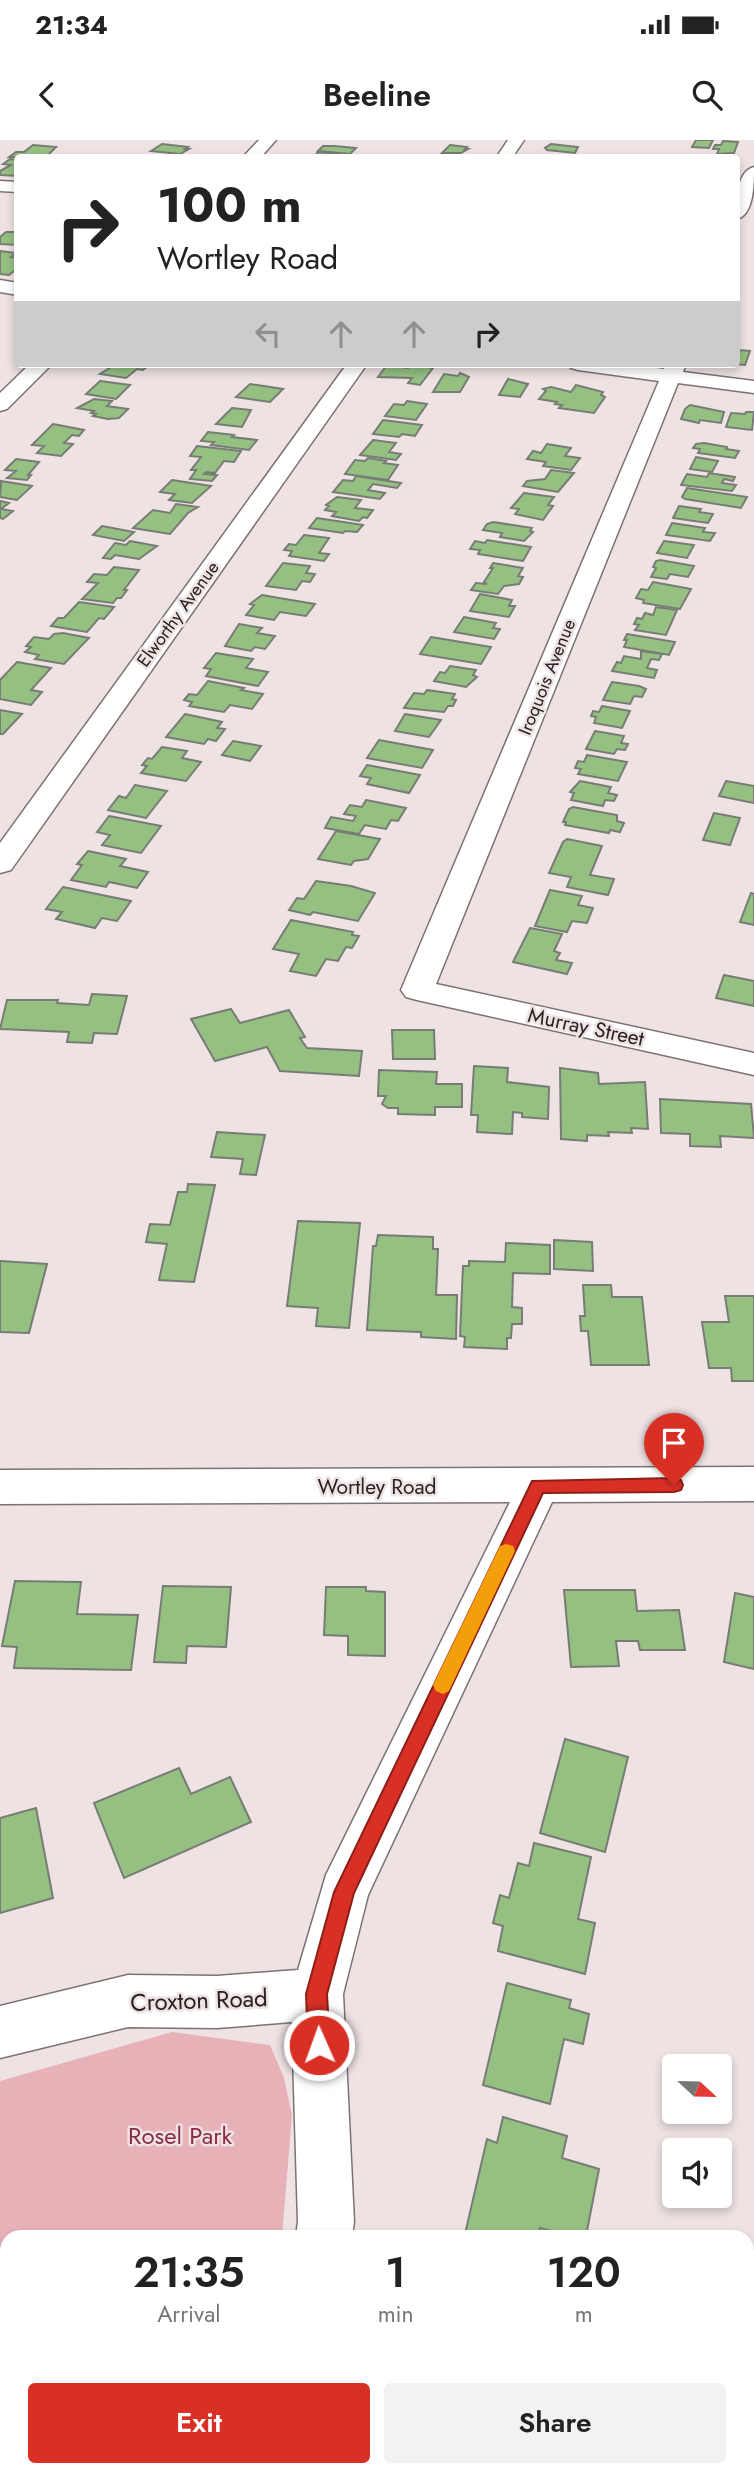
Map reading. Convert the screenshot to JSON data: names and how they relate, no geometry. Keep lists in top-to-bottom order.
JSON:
{
  "streets": {
    "street": [
      "Elworthy Avenue",
      "Iroquois Avenue",
      "Murray Street",
      "Wortley Road",
      "Croxton Road"
    ]
  },
  "crossings": [
    ["Iroquois Avenue", "Murray Street"]
  ],
  "parks": ["Rosel Park"],
  "north": "right",
  "page": {
    "status": "21:34",
    "header": "Beeline",
    "turn": ["100 m", "Wortley Road"],
    "eta": [
      "21:35",
      "Arrival",
      "1",
      "min",
      "120",
      "m"
    ],
    "buttons": ["Exit", "Share"]
  }
}
